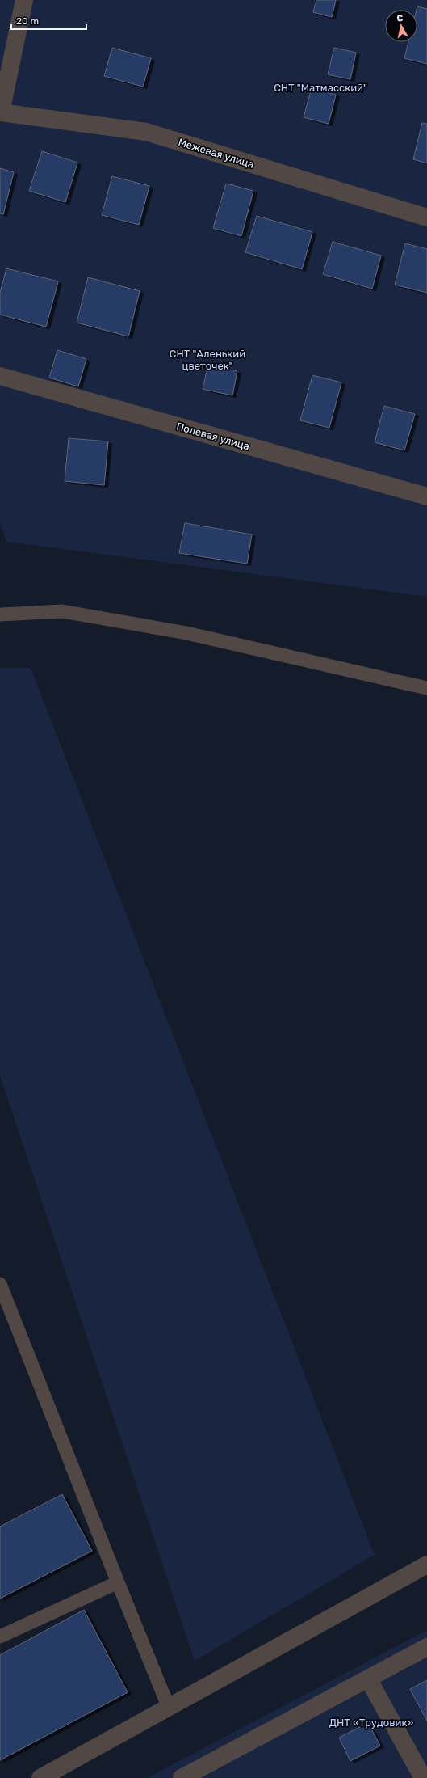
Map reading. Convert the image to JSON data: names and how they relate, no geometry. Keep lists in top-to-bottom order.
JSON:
{
  "streets": {
    "street": ["Межевая улица", "Полевая улица"]
  },
  "parks": ["СНТ \"Матмасский\"", "СНТ \"Аленький цветочек\"", "ДНТ «Трудовик»"],
  "scale_bar": "20 m",
  "north": "top"
}
